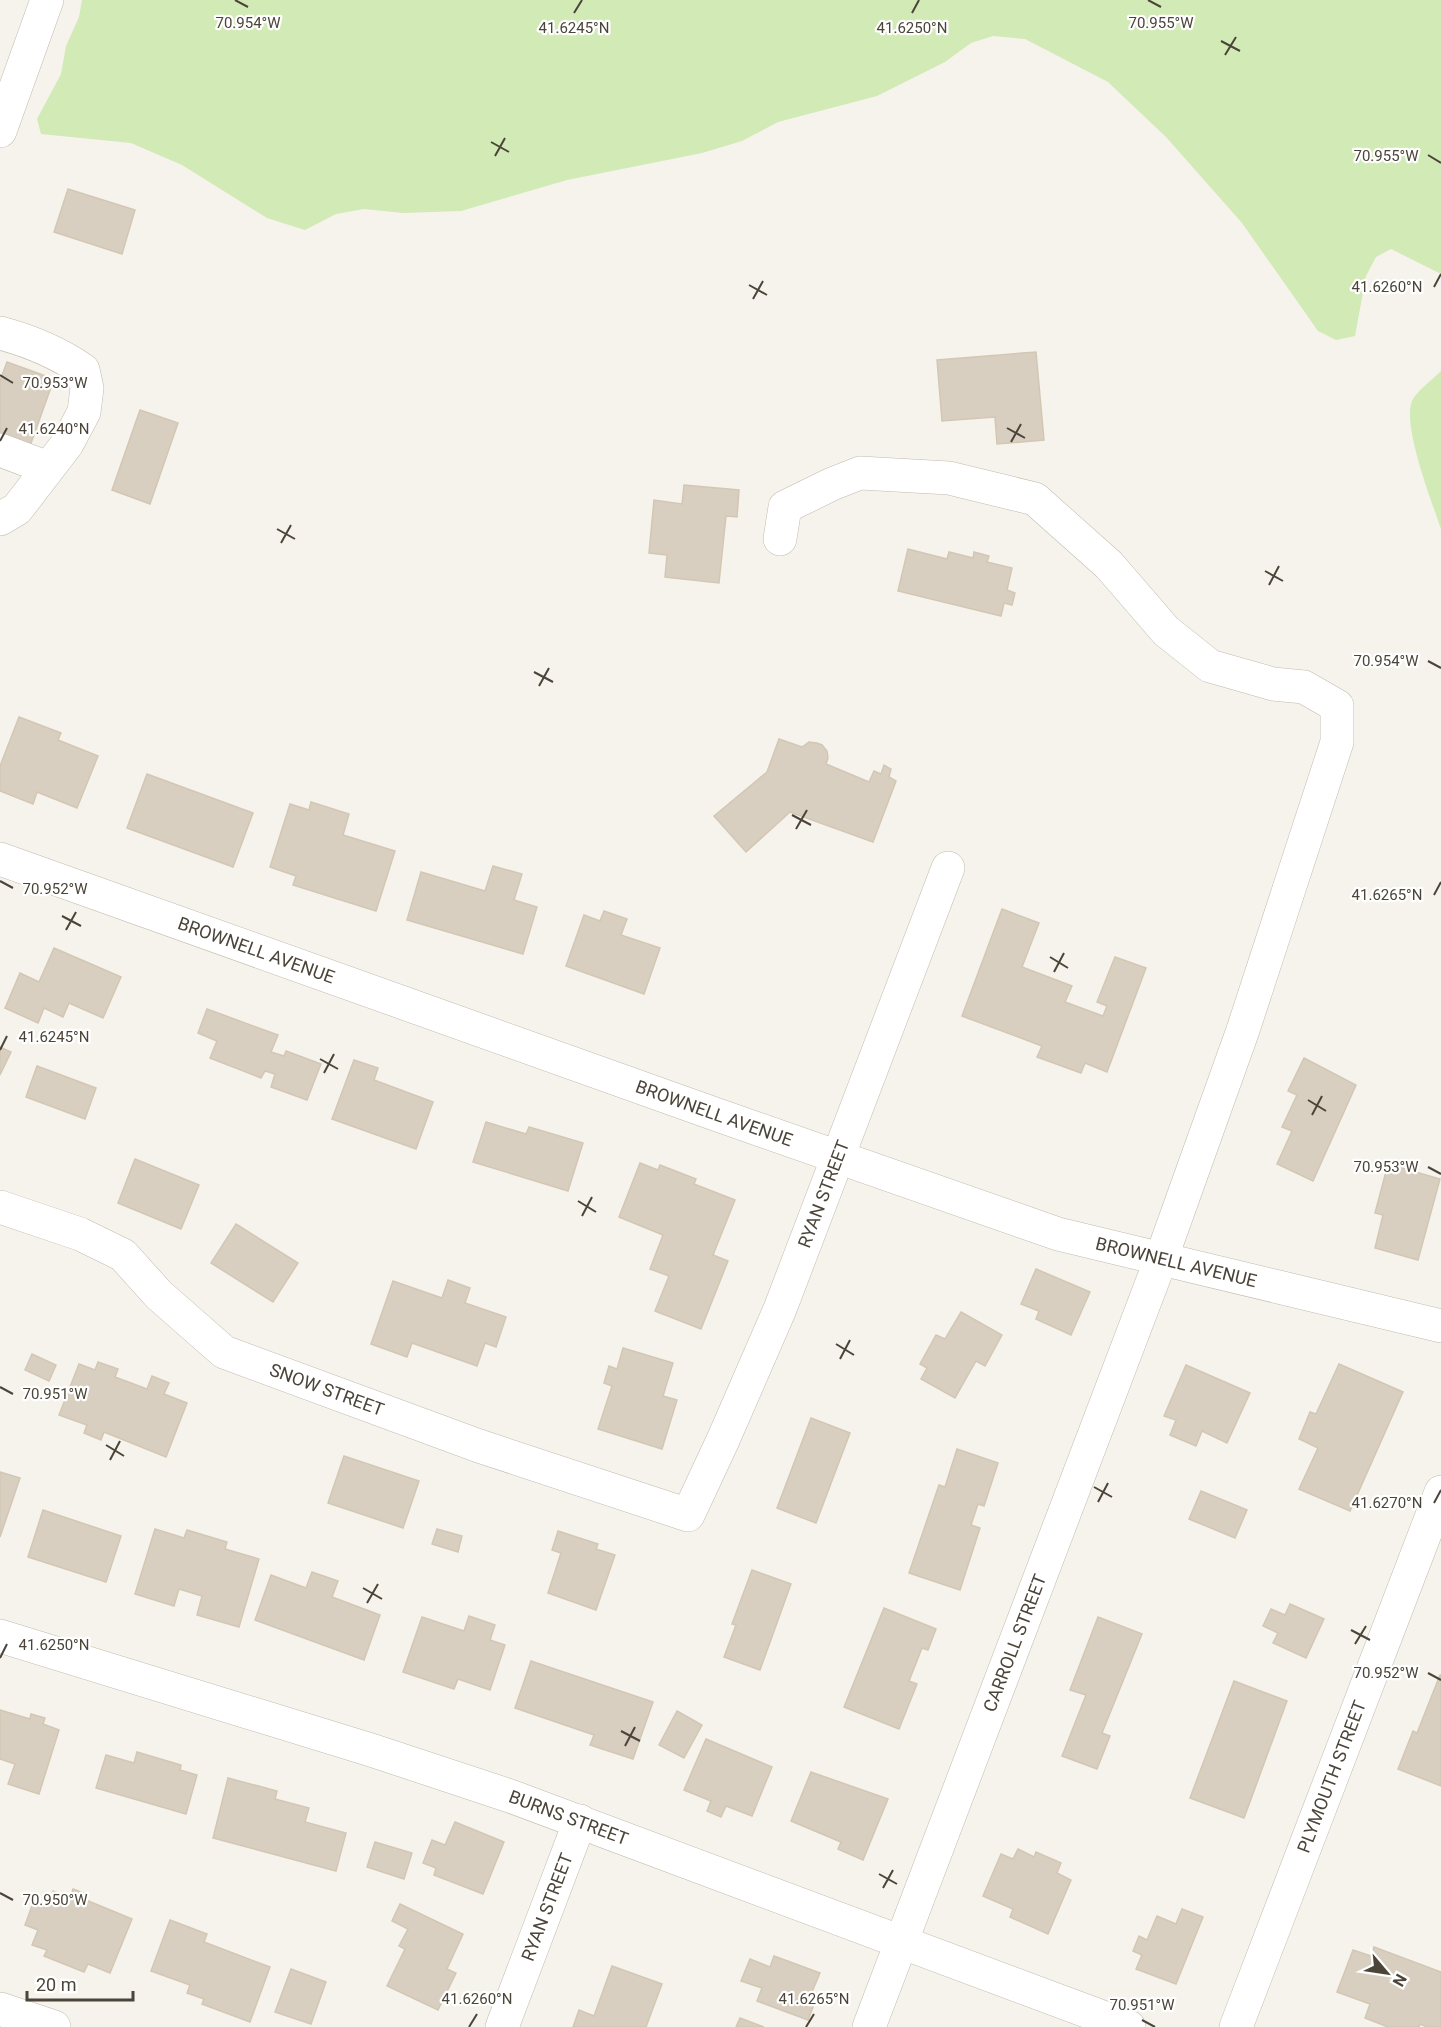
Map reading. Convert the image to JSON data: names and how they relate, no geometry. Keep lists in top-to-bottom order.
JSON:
{
  "streets": {
    "street": [
      "BROWNELL AVENUE",
      "RYAN STREET",
      "SNOW STREET",
      "CARROLL STREET",
      "PLYMOUTH STREET",
      "BURNS STREET"
    ]
  },
  "crossings": [
    ["BROWNELL AVENUE", "RYAN STREET"],
    ["BROWNELL AVENUE", "CARROLL STREET"],
    ["RYAN STREET", "SNOW STREET"],
    ["RYAN STREET", "BURNS STREET"],
    ["CARROLL STREET", "BURNS STREET"]
  ],
  "scale_bar": "20 m",
  "north": "bottom right",
  "coordinates": [
    "70.954°W",
    "70.955°W",
    "41.6245°N",
    "41.6250°N",
    "41.6260°N",
    "70.953°W",
    "41.6240°N",
    "70.952°W",
    "41.6265°N",
    "70.951°W",
    "41.6270°N",
    "70.950°W"
  ]
}
